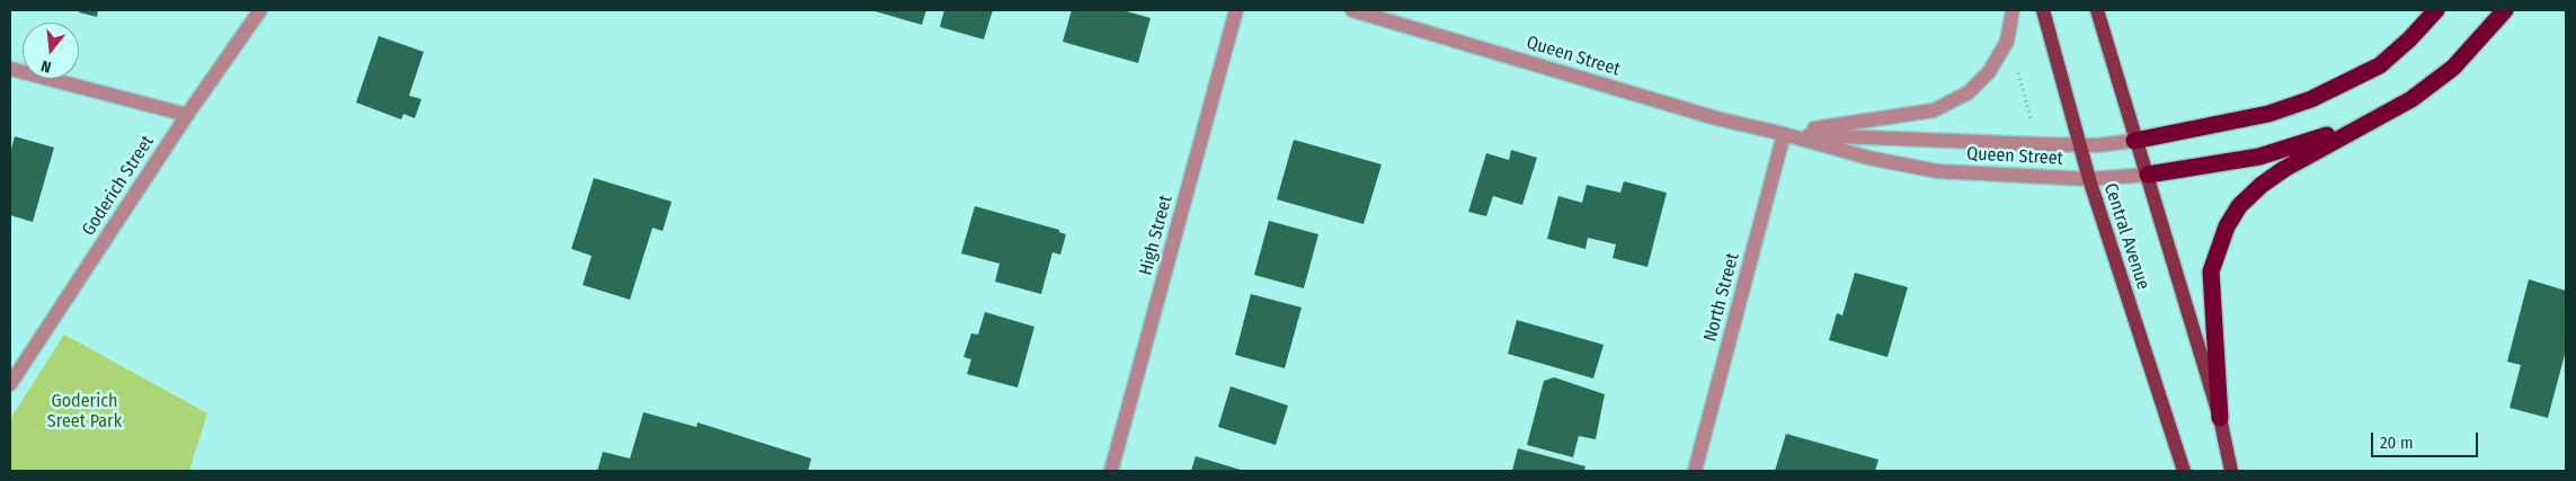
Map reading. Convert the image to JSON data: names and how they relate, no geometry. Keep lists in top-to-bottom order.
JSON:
{
  "streets": {
    "main road": ["Central Avenue"],
    "street": [
      "Queen Street",
      "Goderich Street",
      "High Street",
      "North Street"
    ]
  },
  "crossings": [
    ["Queen Street", "Central Avenue"],
    ["Queen Street", "North Street"]
  ],
  "parks": ["Goderich Sreet Park"],
  "scale_bar": "20 m",
  "north": "bottom"
}
